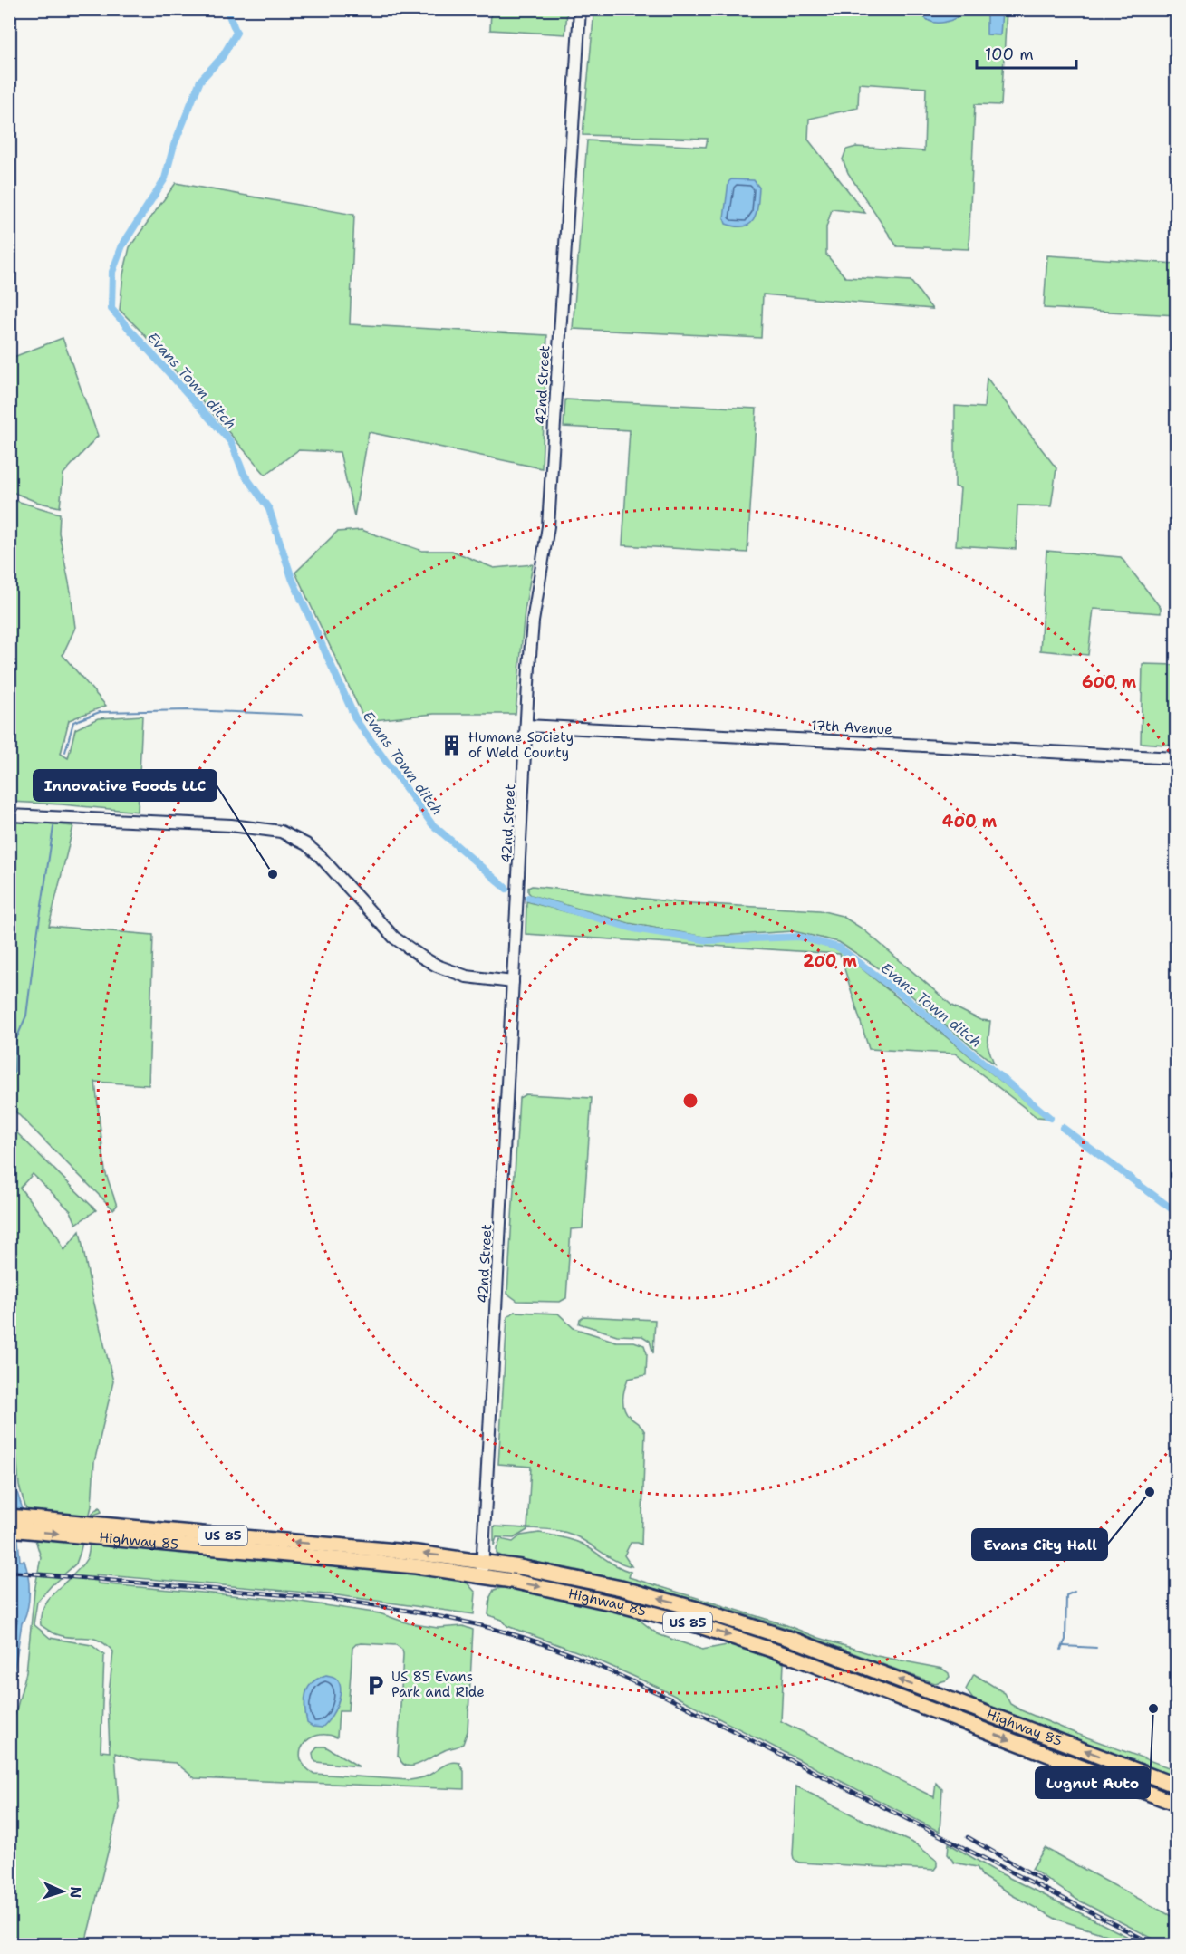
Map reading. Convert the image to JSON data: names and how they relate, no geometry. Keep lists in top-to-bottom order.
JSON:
{
  "streets": {
    "highway": ["US 85", "Highway 85"],
    "main road": ["42nd Street", "17th Avenue"]
  },
  "crossings": [
    ["42nd Street", "17th Avenue"],
    ["42nd Street", "Highway 85"]
  ],
  "water": ["Evans Town ditch"],
  "places": {
    "building": ["Humane Society of Weld County"],
    "other": ["Innovative Foods LLC", "Evans City Hall", "Lugnut Auto"],
    "parking": ["US 85 Evans Park and Ride"]
  },
  "scale_bar": "100 m",
  "north": "right",
  "rings": ["600 m", "400 m", "200 m"]
}
